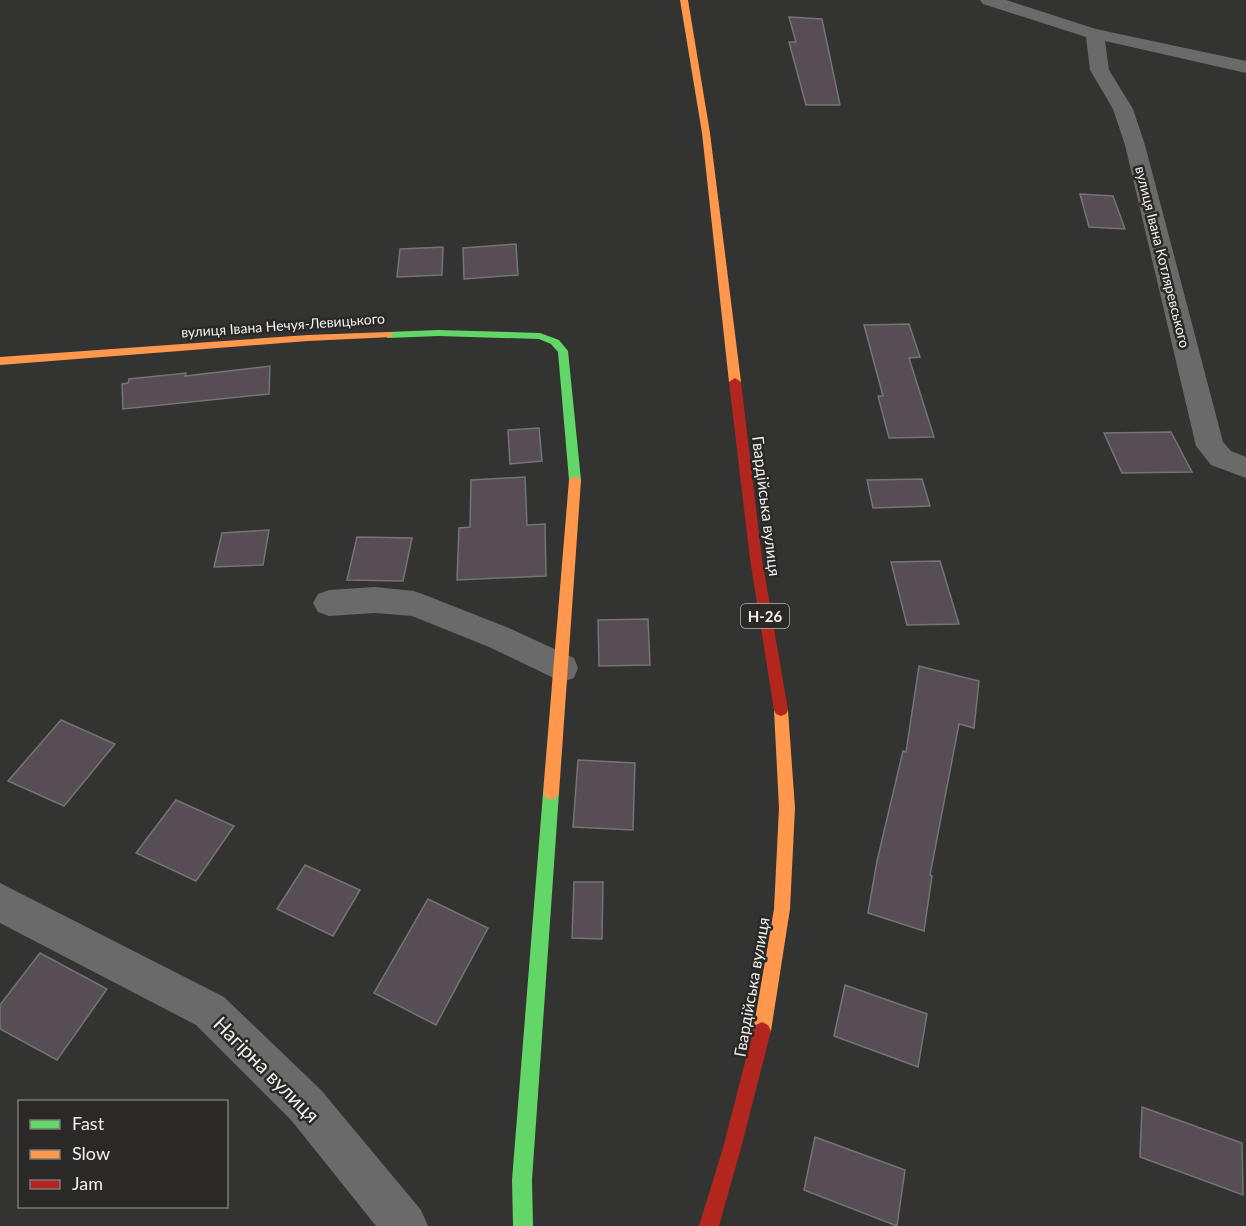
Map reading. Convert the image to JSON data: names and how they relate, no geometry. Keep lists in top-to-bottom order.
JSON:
{
  "streets": {
    "main road": ["вулиця Івана Нечуя-Левицького", "Гвардійська вулиця", "Н-26"],
    "street": ["вулиця Івана Котляревського", "Нагірна вулиця"]
  },
  "legend": ["Fast", "Slow", "Jam"]
}
